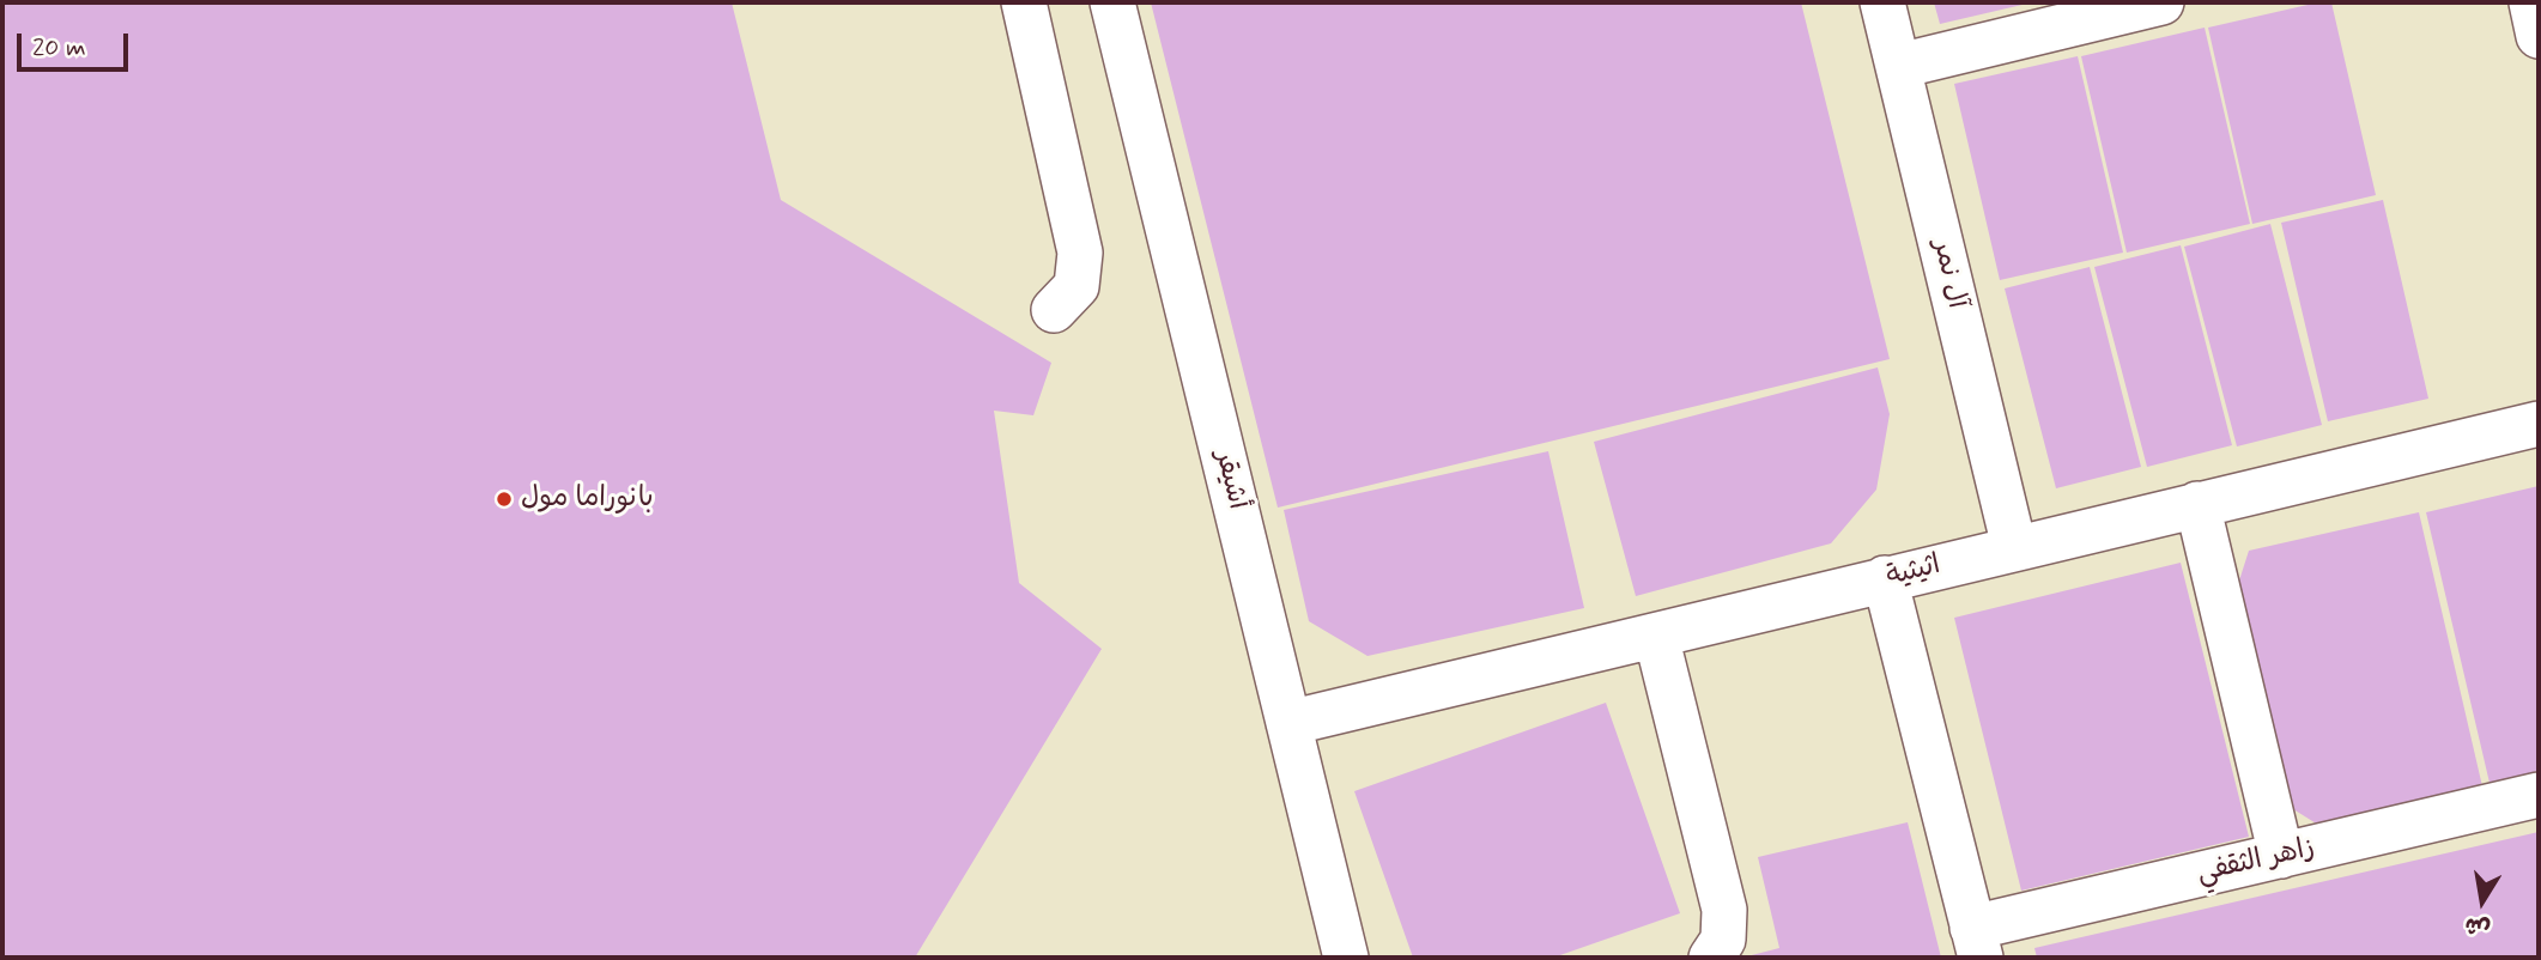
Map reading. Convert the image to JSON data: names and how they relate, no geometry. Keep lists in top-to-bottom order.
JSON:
{
  "streets": {
    "street": [
      "آل نمر",
      "أشيقر",
      "اثيثية",
      "زاهر الثقفي"
    ]
  },
  "crossings": [
    ["آل نمر", "اثيثية"],
    ["أشيقر", "اثيثية"]
  ],
  "places": ["بانوراما مول"],
  "scale_bar": "20 m",
  "north": "bottom"
}
